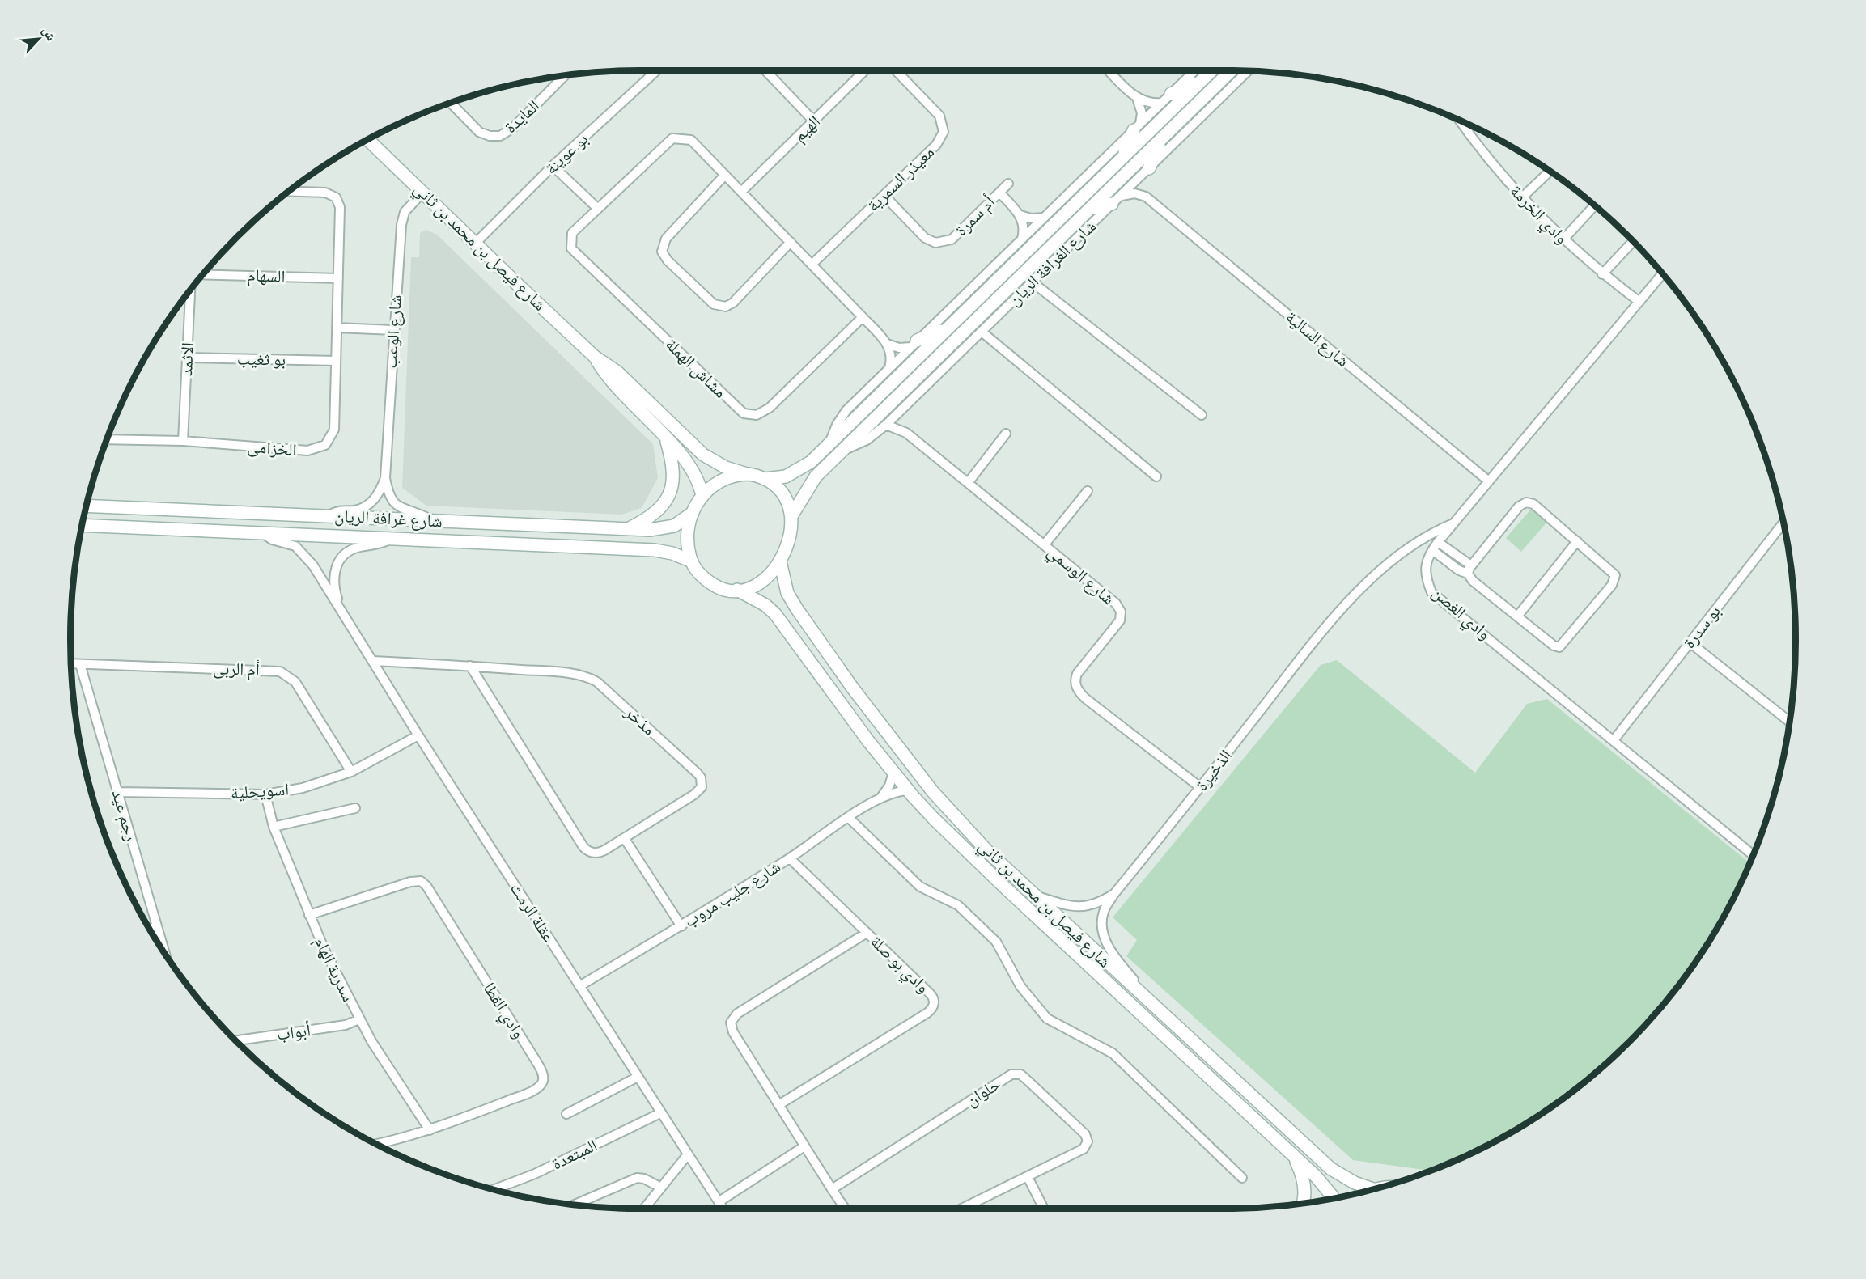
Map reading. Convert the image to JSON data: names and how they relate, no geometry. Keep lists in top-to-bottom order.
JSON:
{
  "streets": {
    "main road": ["شارع فيصل بن محمد بن ثاني", "شارع الغرافة الريان", "شارع غرافة الريان"],
    "street": [
      "المايدة",
      "الهيم",
      "بو عوينة",
      "معيذر السمرية",
      "وادي الخرمة",
      "أم سمرة",
      "السهام",
      "شارع الوعب",
      "شارع السالية",
      "الاثمد",
      "بو ثغيب",
      "مشاش الهملة",
      "الخزامى",
      "شارع الوسمي",
      "وادي الغصن",
      "بو سدرة",
      "أم الربى",
      "مذخر",
      "الذخيرة",
      "اسويحلية",
      "رجم عيد",
      "شارع جليب مروب",
      "عقلة الرمث",
      "وادي بو صلة",
      "سدرية الهام",
      "وادي القطا",
      "أبواب",
      "حلوان",
      "المبتعدة"
    ]
  },
  "crossings": [
    ["الهيم", "مشاش الهملة"],
    ["بو عوينة", "شارع فيصل بن محمد بن ثاني"],
    ["معيذر السمرية", "أم سمرة"],
    ["معيذر السمرية", "مشاش الهملة"],
    ["وادي الخرمة", "وادي الغصن"],
    ["أم سمرة", "شارع الغرافة الريان"],
    ["شارع فيصل بن محمد بن ثاني", "شارع الغرافة الريان"],
    ["شارع فيصل بن محمد بن ثاني", "شارع الوعب"],
    ["شارع فيصل بن محمد بن ثاني", "شارع غرافة الريان"],
    ["شارع فيصل بن محمد بن ثاني", "الذخيرة"],
    ["شارع فيصل بن محمد بن ثاني", "شارع جليب مروب"],
    ["شارع الغرافة الريان", "شارع غرافة الريان"],
    ["شارع الغرافة الريان", "شارع الوسمي"],
    ["السهام", "الخزامى"],
    ["شارع الوعب", "شارع غرافة الريان"],
    ["شارع السالية", "وادي الغصن"],
    ["الاثمد", "بو ثغيب"],
    ["الاثمد", "الخزامى"],
    ["بو ثغيب", "الخزامى"],
    ["شارع غرافة الريان", "عقلة الرمث"],
    ["شارع الوسمي", "الذخيرة"],
    ["وادي الغصن", "بو سدرة"],
    ["وادي الغصن", "الذخيرة"],
    ["أم الربى", "اسويحلية"],
    ["أم الربى", "رجم عيد"],
    ["مذخر", "عقلة الرمث"],
    ["اسويحلية", "رجم عيد"],
    ["اسويحلية", "عقلة الرمث"],
    ["اسويحلية", "سدرية الهام"],
    ["شارع جليب مروب", "عقلة الرمث"],
    ["شارع جليب مروب", "وادي بو صلة"],
    ["عقلة الرمث", "المبتعدة"],
    ["سدرية الهام", "وادي القطا"],
    ["سدرية الهام", "أبواب"]
  ],
  "north": "top right"
}
